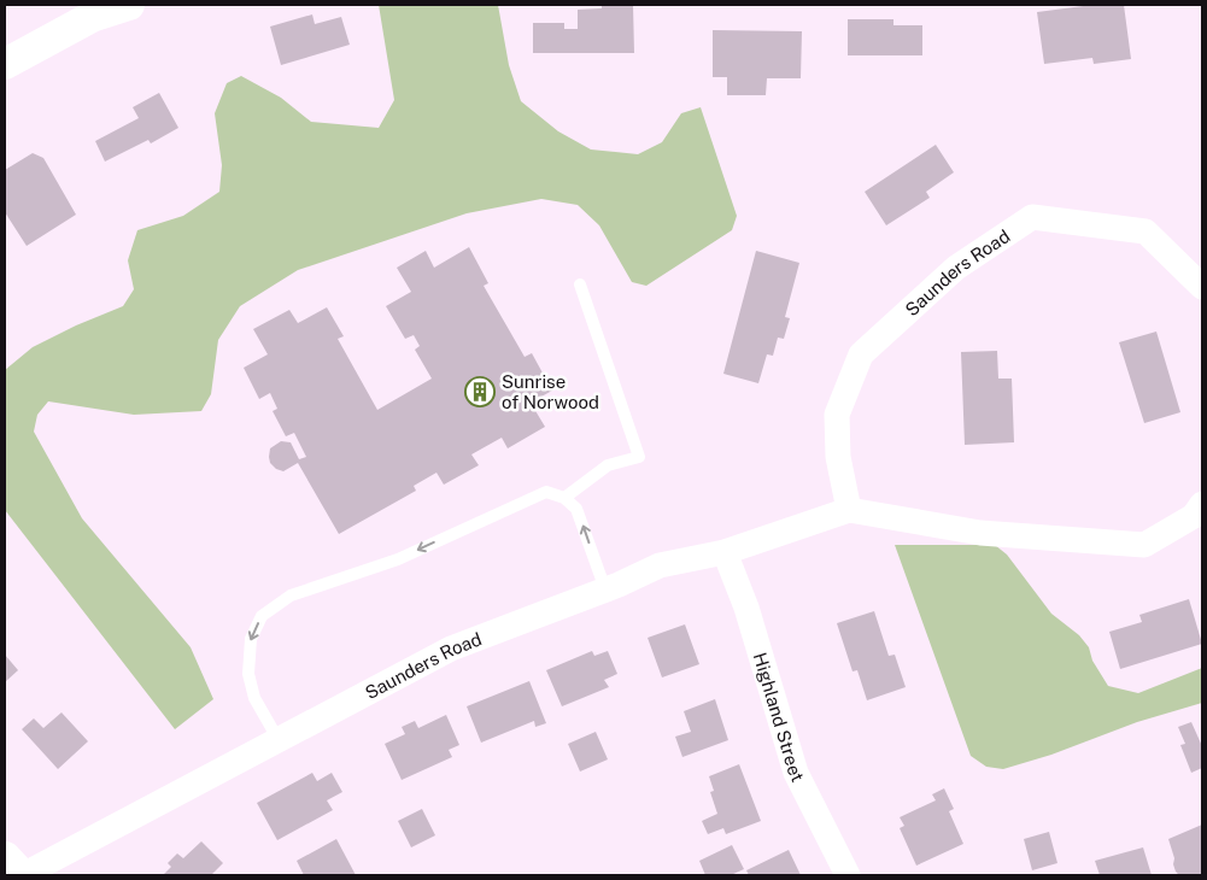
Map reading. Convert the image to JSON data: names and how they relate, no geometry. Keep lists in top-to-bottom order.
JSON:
{
  "streets": {
    "street": ["Saunders Road", "Highland Street"]
  },
  "crossings": [
    ["Saunders Road", "Highland Street"]
  ],
  "places": {
    "building": ["Sunrise of Norwood"]
  }
}
